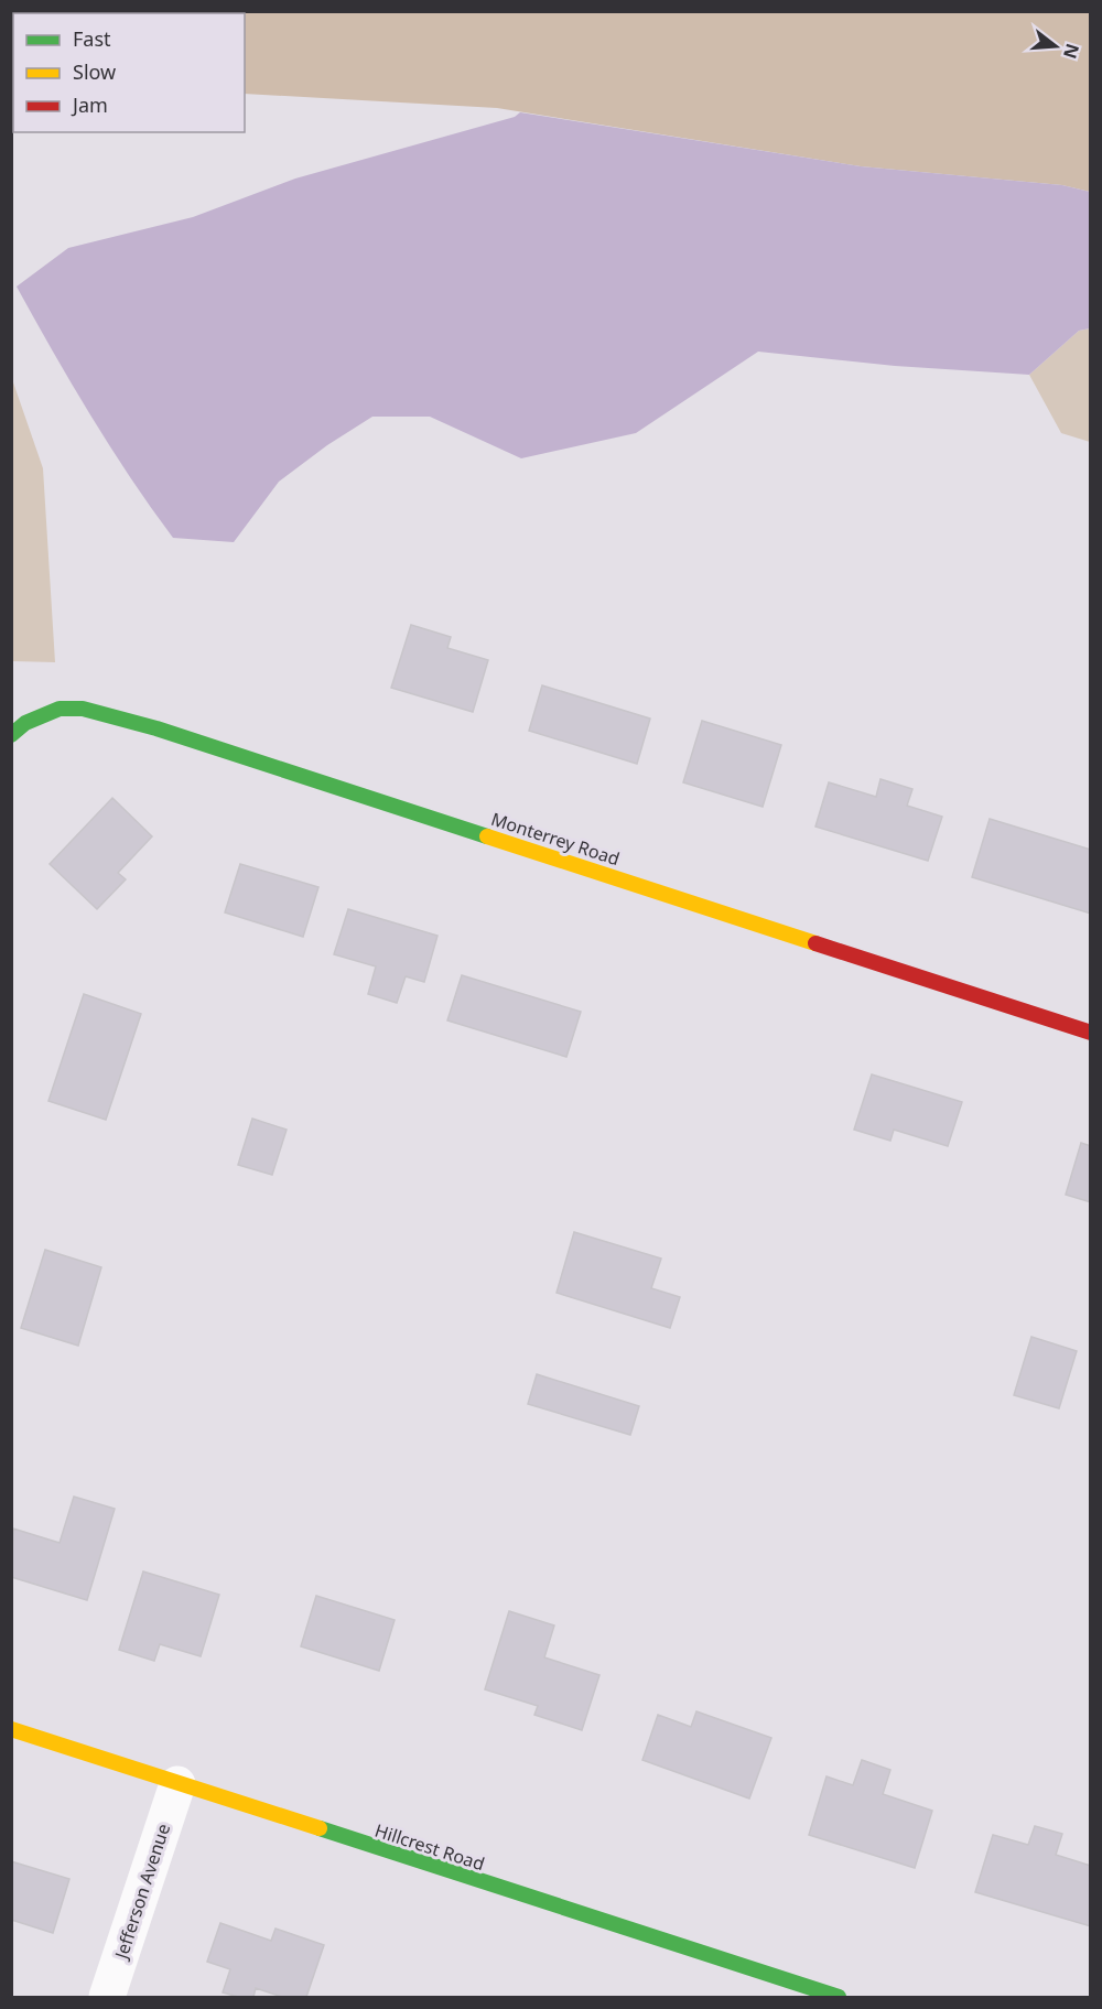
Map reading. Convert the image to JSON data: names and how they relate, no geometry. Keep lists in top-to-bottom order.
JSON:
{
  "streets": {
    "street": ["Monterrey Road", "Hillcrest Road", "Jefferson Avenue"]
  },
  "crossings": [
    ["Hillcrest Road", "Jefferson Avenue"]
  ],
  "legend": ["Fast", "Slow", "Jam"],
  "north": "right"
}
